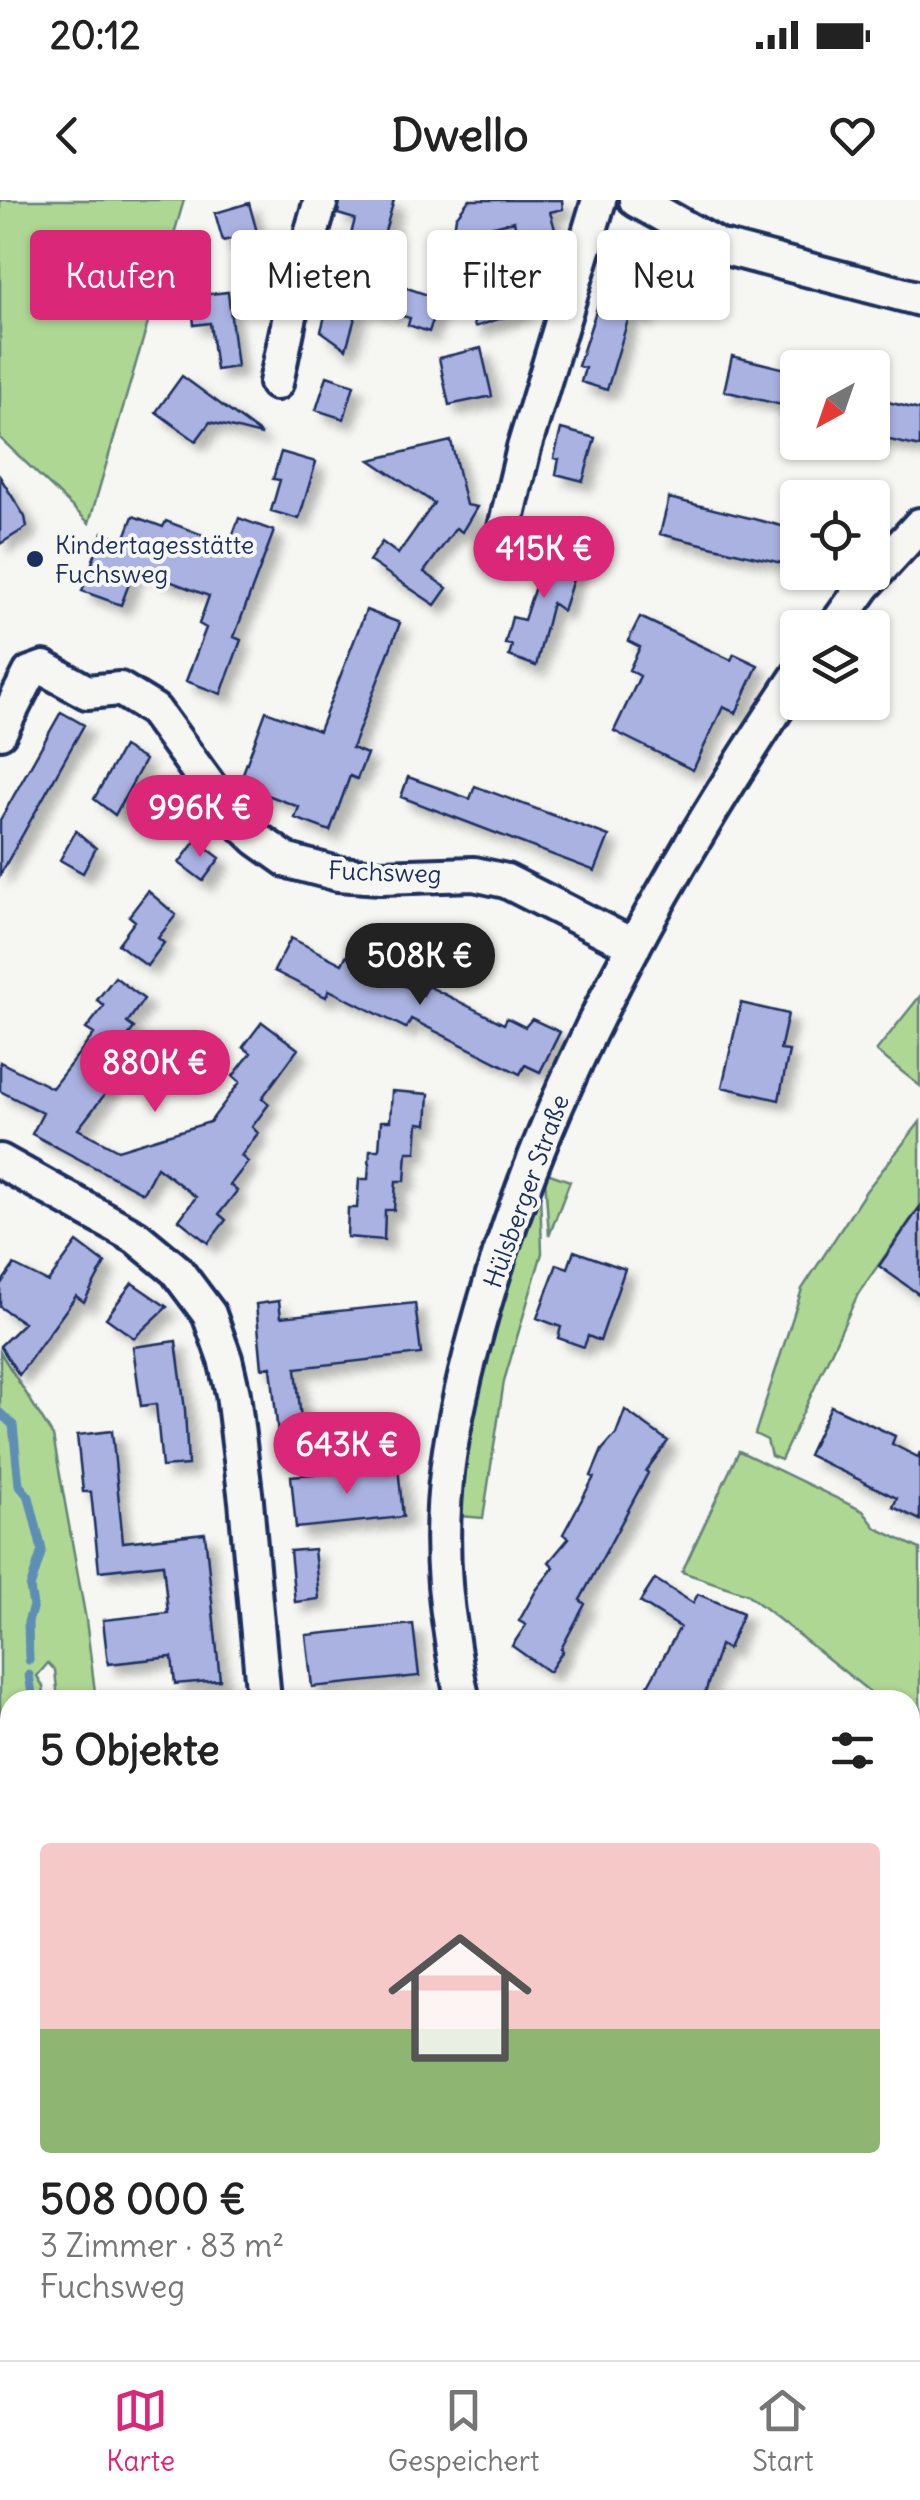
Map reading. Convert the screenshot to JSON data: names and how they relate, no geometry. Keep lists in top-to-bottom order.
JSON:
{
  "streets": {
    "street": ["Fuchsweg", "Hülsberger Straße"]
  },
  "crossings": [
    ["Fuchsweg", "Hülsberger Straße"]
  ],
  "places": ["Kindertagesstätte Fuchsweg"],
  "north": "bottom left",
  "page": {
    "status": "20:12",
    "header": "Dwello",
    "chip": [
      "Kaufen",
      "Mieten",
      "Filter",
      "Neu"
    ],
    "price": [
      "415K €",
      "996K €",
      "508K €",
      "880K €",
      "643K €"
    ],
    "heading": "5 Objekte",
    "list": [
      {
        "name": "508 000 €",
        "note": "3 Zimmer · 83 m² · Fuchsweg"
      }
    ],
    "tabs": ["Karte", "Gespeichert", "Start"]
  }
}
